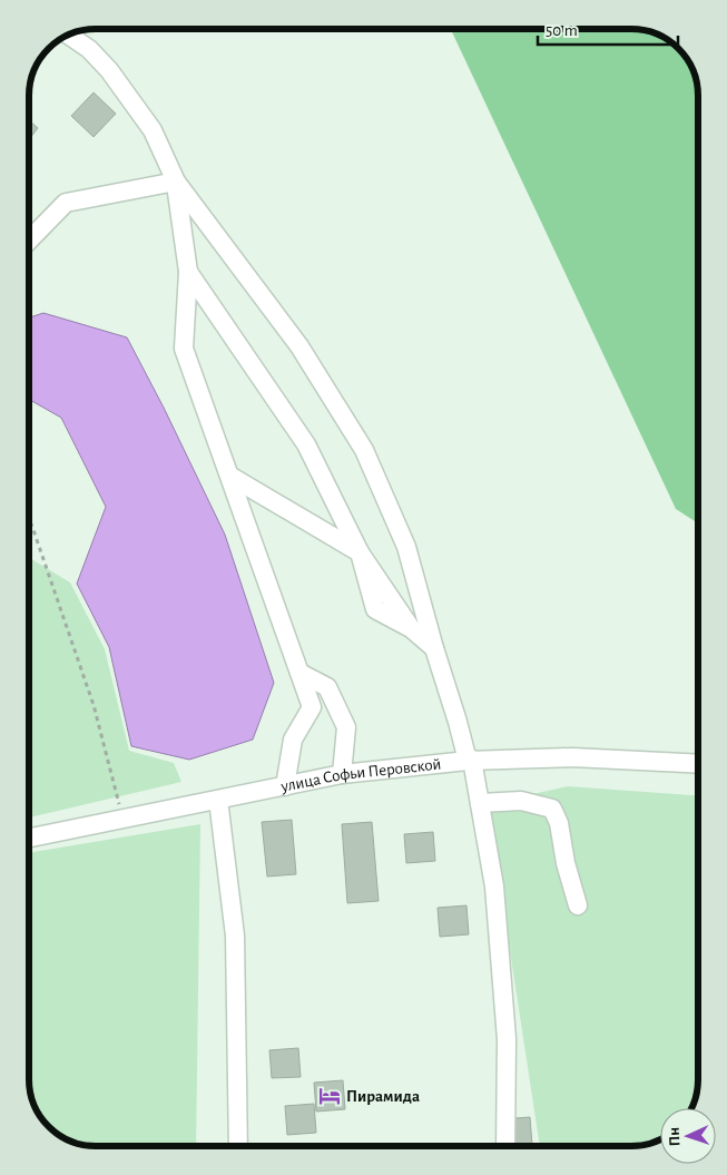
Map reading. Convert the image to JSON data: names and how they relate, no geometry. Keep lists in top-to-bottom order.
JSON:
{
  "streets": {
    "street": ["улица Софьи Перовской"]
  },
  "places": {
    "hotel": ["Пирамида"]
  },
  "scale_bar": "50 m",
  "north": "left"
}
